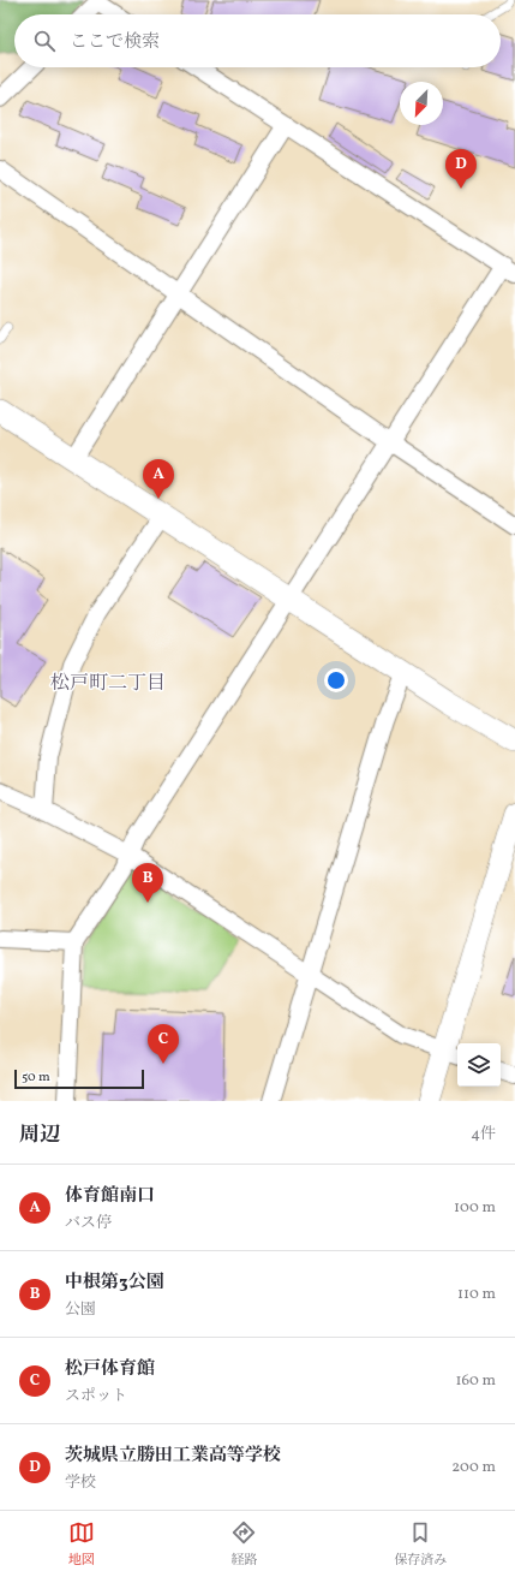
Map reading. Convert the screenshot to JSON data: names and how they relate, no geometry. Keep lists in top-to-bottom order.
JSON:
{
  "districts": ["松戸町二丁目"],
  "scale_bar": "50 m",
  "north": "bottom left",
  "page": {
    "search": "ここで検索",
    "pins": [
      "D",
      "A",
      "B",
      "C"
    ],
    "scale": "50 m",
    "heading": ["周辺", "4件"],
    "list": [
      {
        "mark": "A",
        "name": "体育館南口",
        "note": "バス停",
        "value": "100 m"
      },
      {
        "mark": "B",
        "name": "中根第3公園",
        "note": "公園",
        "value": "110 m"
      },
      {
        "mark": "C",
        "name": "松戸体育館",
        "note": "スポット",
        "value": "160 m"
      },
      {
        "mark": "D",
        "name": "茨城県立勝田工業高等学校",
        "note": "学校",
        "value": "200 m"
      }
    ],
    "nav": ["地図", "経路", "保存済み"]
  }
}
